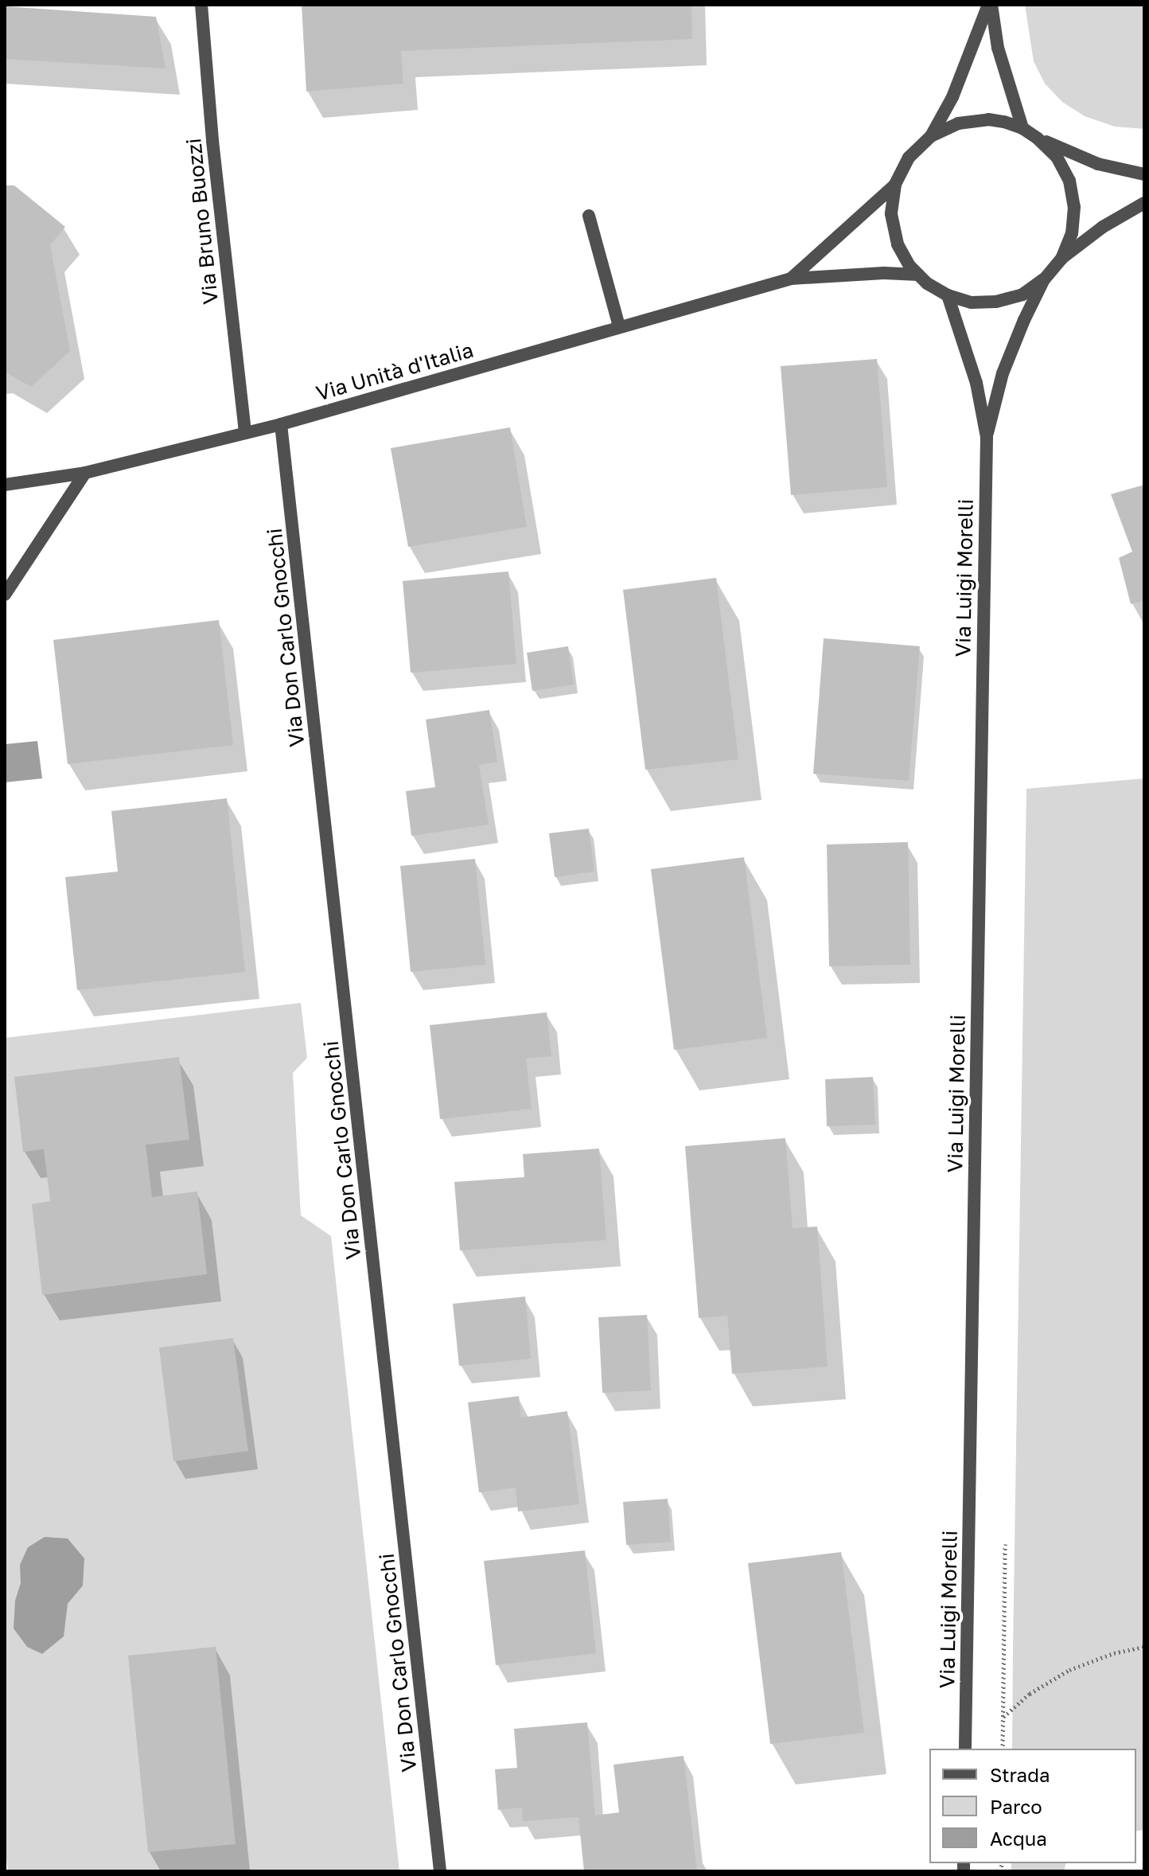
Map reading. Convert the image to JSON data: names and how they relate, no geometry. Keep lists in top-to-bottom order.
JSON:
{
  "streets": {
    "street": [
      "Via Bruno Buozzi",
      "Via Unità d'Italia",
      "Via Luigi Morelli",
      "Via Don Carlo Gnocchi"
    ]
  },
  "crossings": [
    ["Via Bruno Buozzi", "Via Unità d'Italia"],
    ["Via Unità d'Italia", "Via Luigi Morelli"],
    ["Via Unità d'Italia", "Via Don Carlo Gnocchi"]
  ],
  "legend": ["Strada", "Parco", "Acqua"]
}
